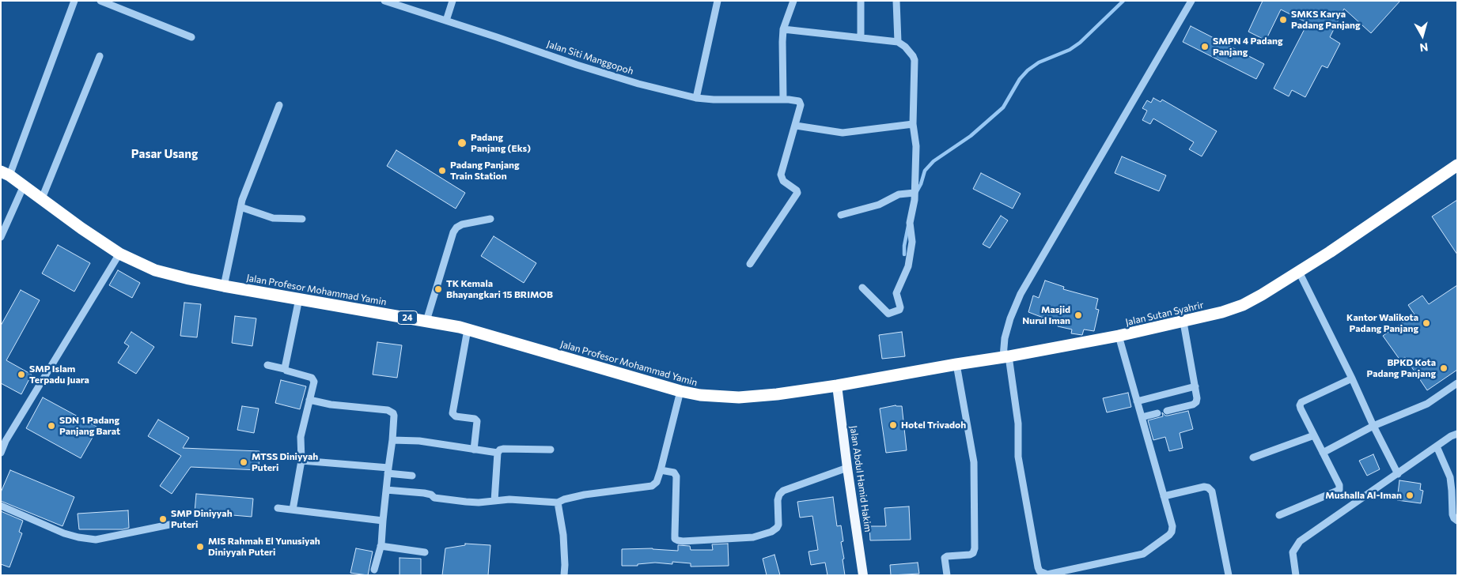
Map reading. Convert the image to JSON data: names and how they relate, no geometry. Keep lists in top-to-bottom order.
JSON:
{
  "streets": {
    "highway": ["Jalan Profesor Mohammad Yamin", "Jalan Sutan Syahrir", "24"],
    "main road": ["Jalan Abdul Hamid Hakim"],
    "street": ["Jalan Siti Manggopoh"]
  },
  "crossings": [
    ["Jalan Profesor Mohammad Yamin", "Jalan Sutan Syahrir"],
    ["Jalan Profesor Mohammad Yamin", "Jalan Abdul Hamid Hakim"],
    ["Jalan Sutan Syahrir", "Jalan Abdul Hamid Hakim"]
  ],
  "districts": ["Pasar Usang"],
  "places": [
    "SMKS Karya Padang Panjang",
    "SMPN 4 Padang Panjang",
    "Padang Panjang (Eks)",
    "Padang Panjang Train Station",
    "TK Kemala Bhayangkari 15 BRIMOB",
    "Masjid Nurul Iman",
    "Kantor Walikota Padang Panjang",
    "BPKD Kota Padang Panjang",
    "SMP Islam Terpadu Juara",
    "Hotel Trivadoh",
    "SDN 1 Padang Panjang Barat",
    "MTSS Diniyyah Puteri",
    "Mushalla Al-Iman",
    "SMP Diniyyah Puteri",
    "MIS Rahmah El Yunusiyah Diniyyah Puteri"
  ],
  "north": "bottom"
}
